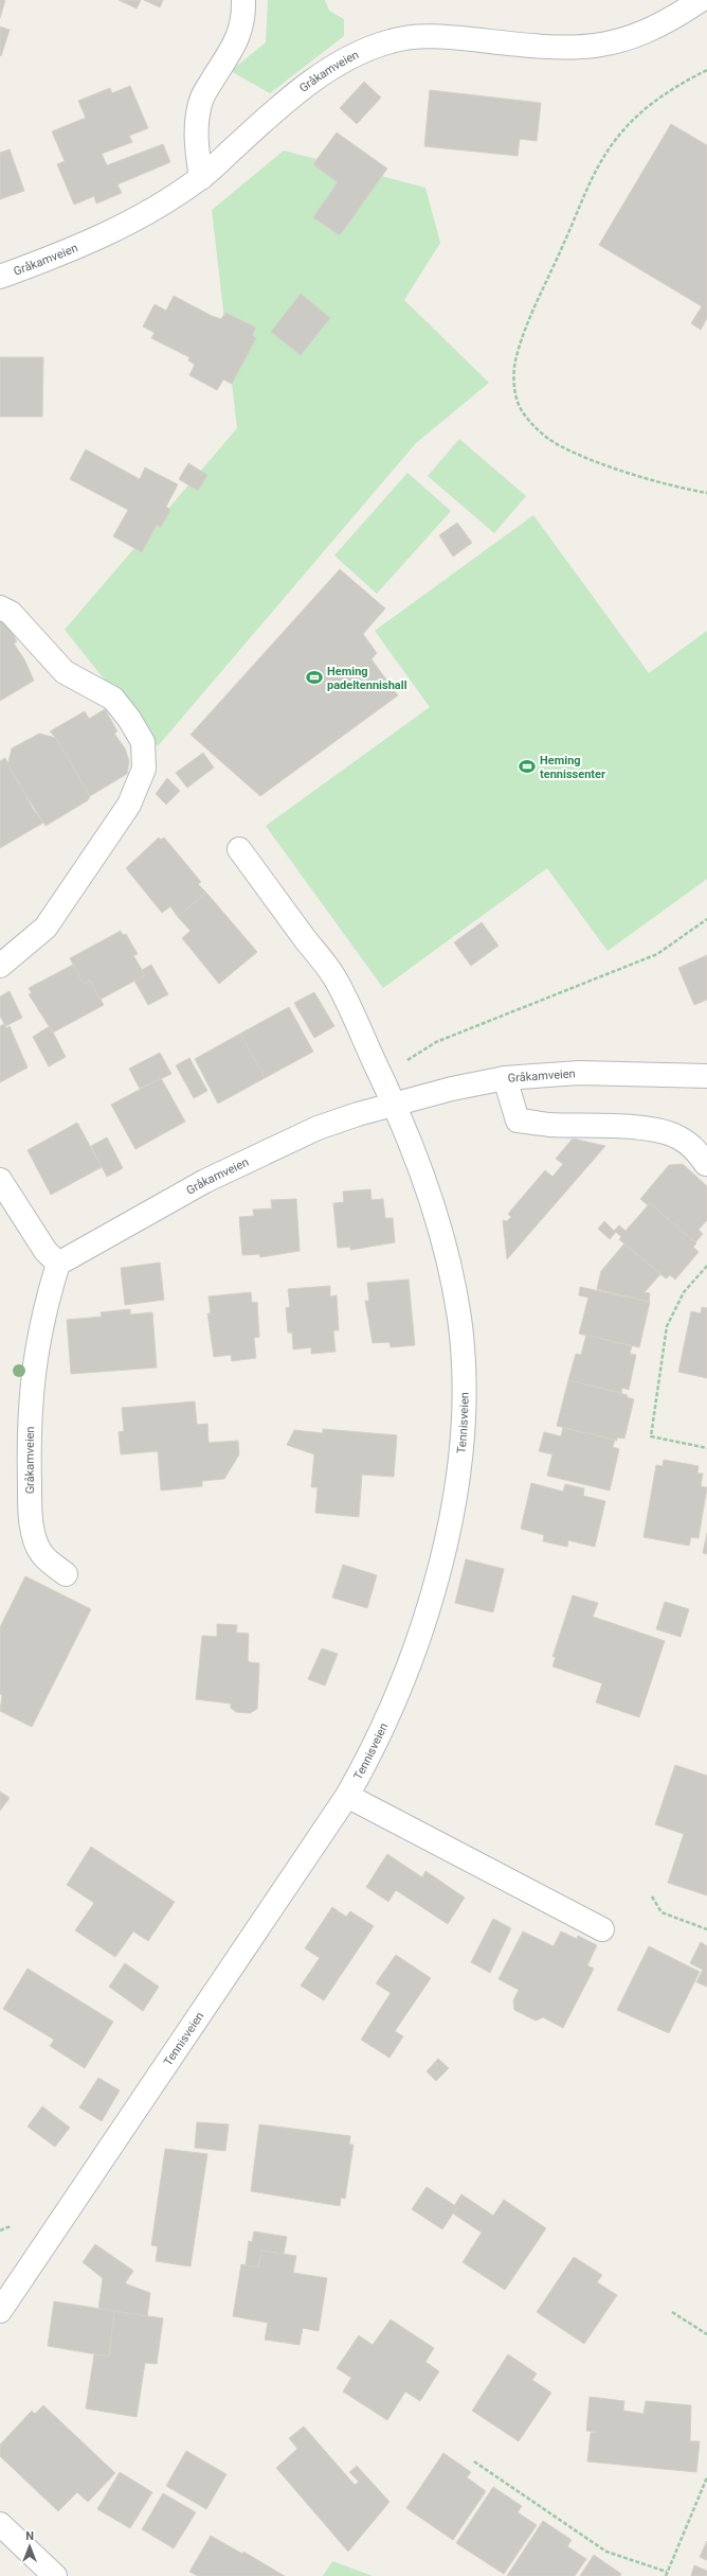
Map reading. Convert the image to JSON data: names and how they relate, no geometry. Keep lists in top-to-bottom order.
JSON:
{
  "streets": {
    "street": ["Gråkamveien", "Tennisveien"]
  },
  "crossings": [
    ["Gråkamveien", "Tennisveien"]
  ],
  "places": {
    "sports": ["Heming padeltennishall", "Heming tennissenter"]
  },
  "north": "top"
}
